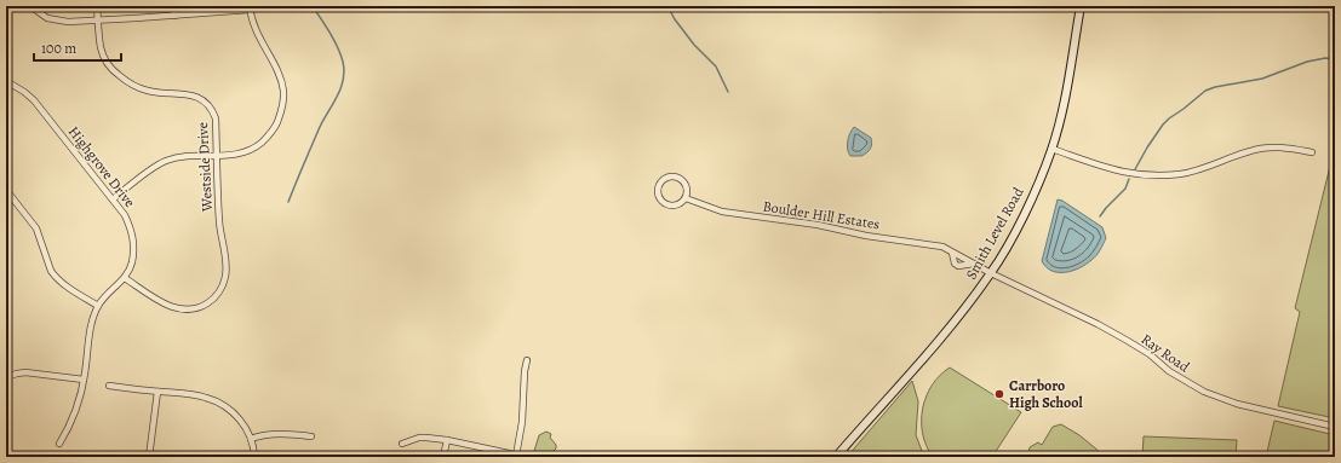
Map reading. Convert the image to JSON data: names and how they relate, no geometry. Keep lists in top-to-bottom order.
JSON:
{
  "streets": {
    "main road": ["Smith Level Road"],
    "street": [
      "Highgrove Drive",
      "Westside Drive",
      "Boulder Hill Estates",
      "Ray Road"
    ]
  },
  "crossings": [
    ["Highgrove Drive", "Westside Drive"],
    ["Boulder Hill Estates", "Smith Level Road"],
    ["Boulder Hill Estates", "Ray Road"],
    ["Smith Level Road", "Ray Road"]
  ],
  "places": ["Carrboro High School"],
  "scale_bar": "100 m"
}
